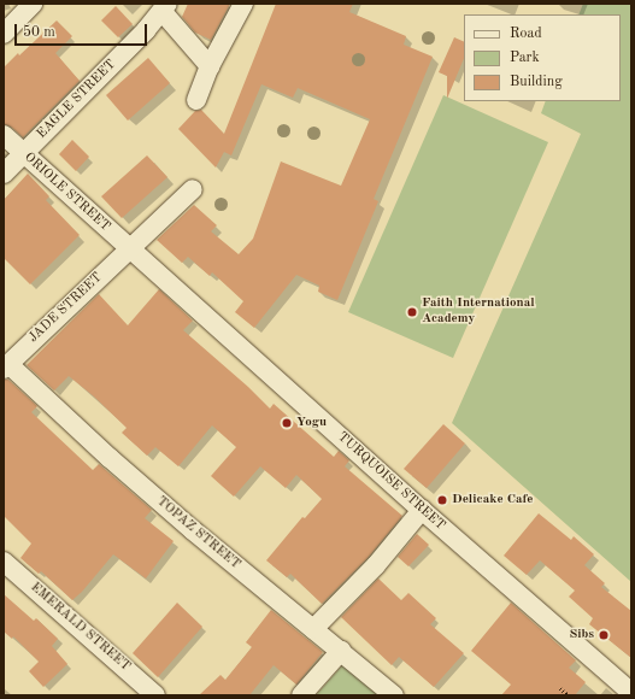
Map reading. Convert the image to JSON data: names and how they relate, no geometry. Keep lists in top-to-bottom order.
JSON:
{
  "streets": {
    "street": [
      "EAGLE STREET",
      "ORIOLE STREET",
      "JADE STREET",
      "TURQUOISE STREET",
      "TOPAZ STREET",
      "EMERALD STREET"
    ]
  },
  "crossings": [
    ["EAGLE STREET", "ORIOLE STREET"],
    ["ORIOLE STREET", "JADE STREET"],
    ["ORIOLE STREET", "TURQUOISE STREET"],
    ["JADE STREET", "TURQUOISE STREET"],
    ["JADE STREET", "TOPAZ STREET"]
  ],
  "places": [
    "Faith International Academy",
    "Yogu",
    "Delicake Cafe",
    "Sibs"
  ],
  "legend": ["Road", "Park", "Building"],
  "scale_bar": "50 m"
}
